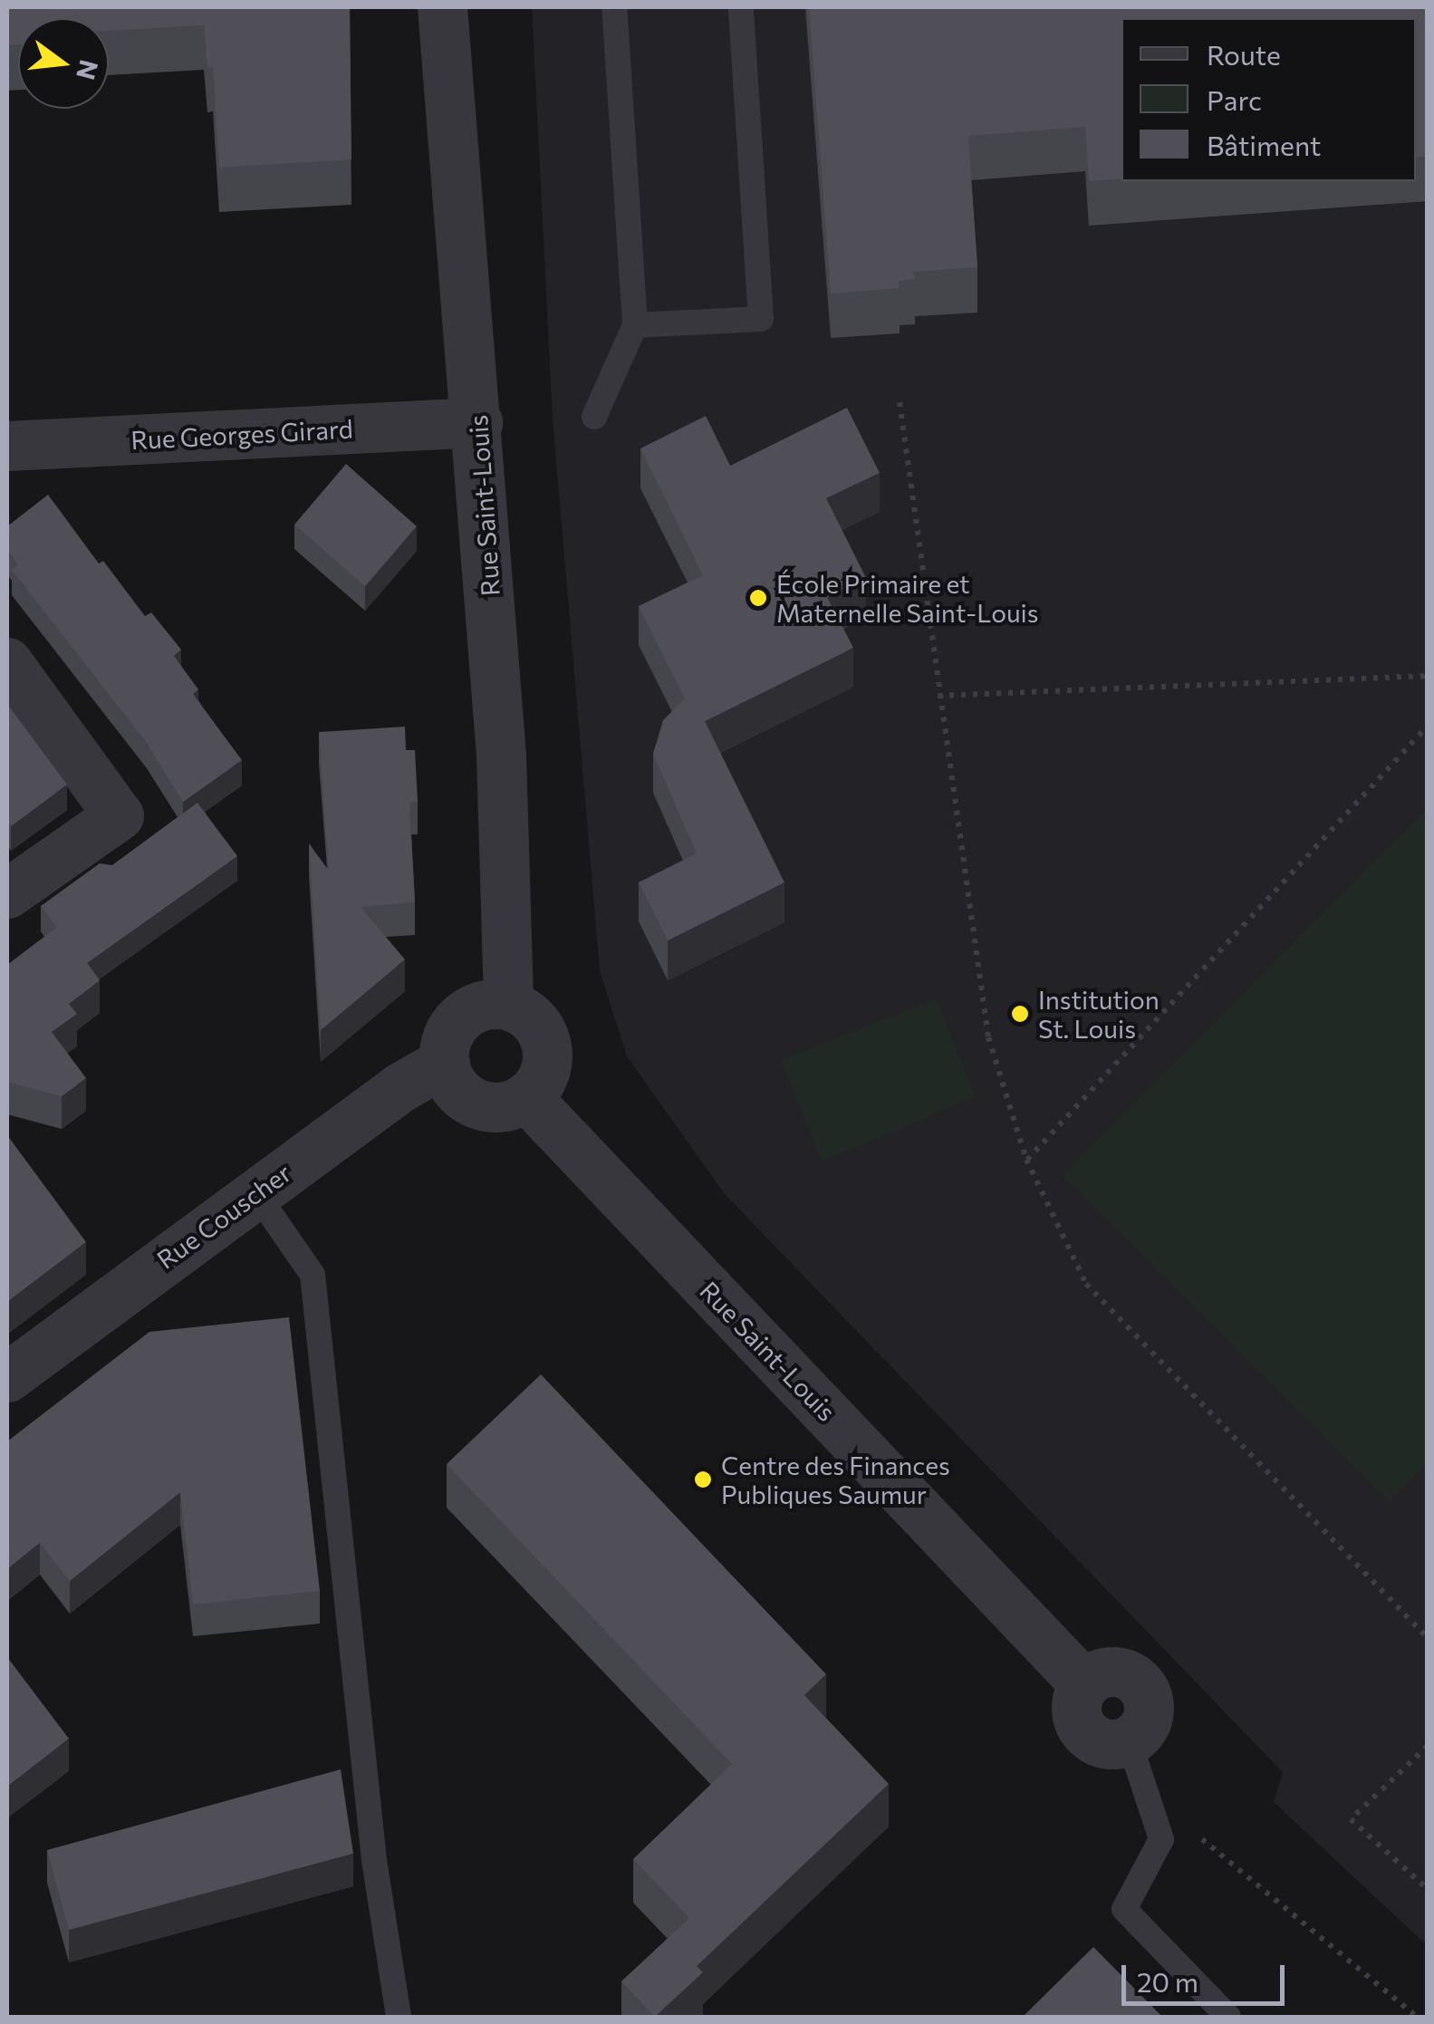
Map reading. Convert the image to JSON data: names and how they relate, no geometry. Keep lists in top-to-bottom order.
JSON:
{
  "streets": {
    "street": ["Rue Georges Girard", "Rue Saint-Louis", "Rue Couscher"]
  },
  "crossings": [
    ["Rue Georges Girard", "Rue Saint-Louis"],
    ["Rue Saint-Louis", "Rue Couscher"]
  ],
  "places": ["École Primaire et Maternelle Saint-Louis", "Institution St. Louis", "Centre des Finances Publiques Saumur"],
  "legend": ["Route", "Parc", "Bâtiment"],
  "scale_bar": "20 m",
  "north": "right"
}
